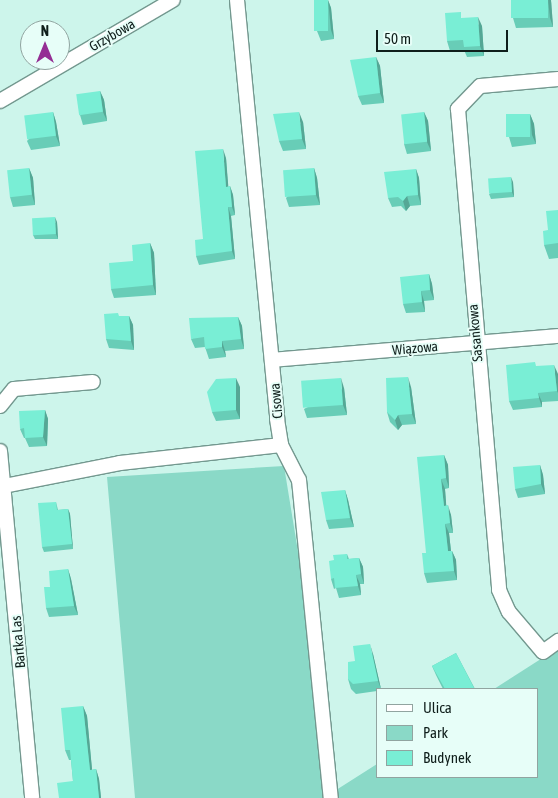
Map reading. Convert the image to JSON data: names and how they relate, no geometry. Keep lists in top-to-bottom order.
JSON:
{
  "streets": {
    "street": [
      "Grzybowa",
      "Sasankowa",
      "Wiązowa",
      "Cisowa",
      "Bartka Las"
    ]
  },
  "crossings": [
    ["Sasankowa", "Wiązowa"],
    ["Wiązowa", "Cisowa"]
  ],
  "legend": ["Ulica", "Park", "Budynek"],
  "scale_bar": "50 m",
  "north": "top"
}
